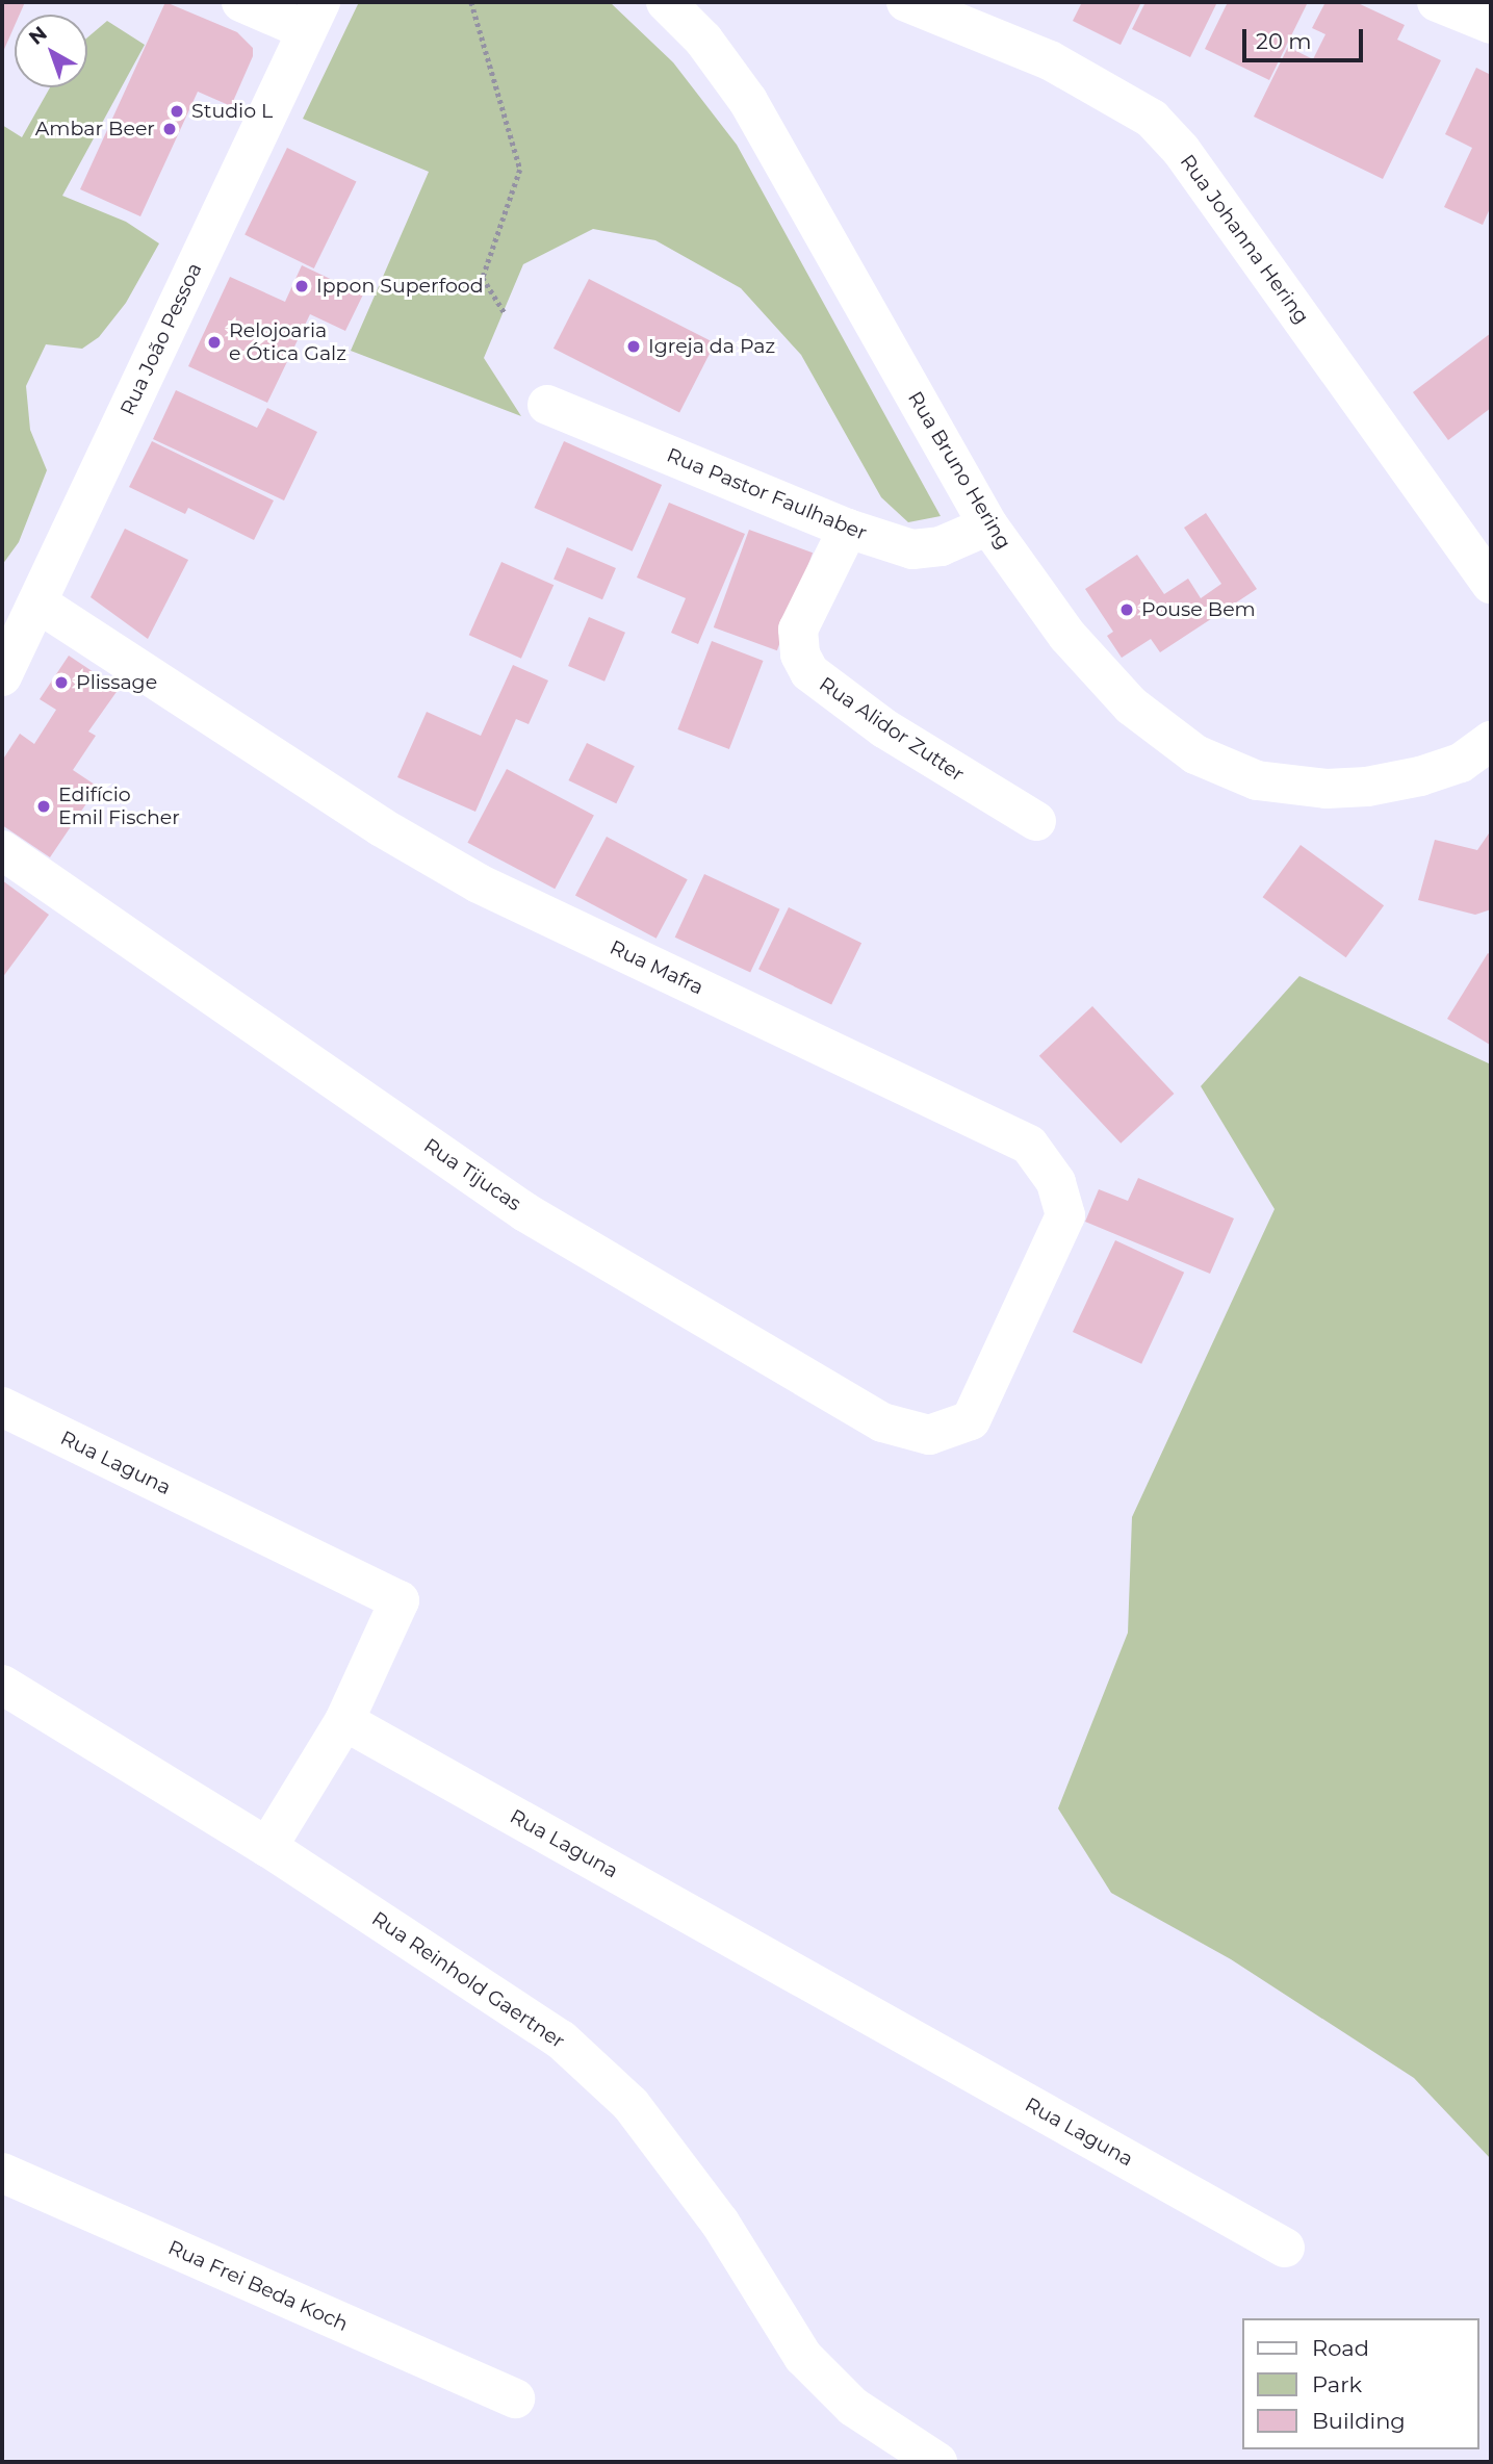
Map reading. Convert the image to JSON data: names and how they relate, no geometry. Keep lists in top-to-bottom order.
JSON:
{
  "streets": {
    "street": [
      "Rua Johanna Hering",
      "Rua João Pessoa",
      "Rua Bruno Hering",
      "Rua Pastor Faulhaber",
      "Rua Alidor Zutter",
      "Rua Mafra",
      "Rua Tijucas",
      "Rua Laguna",
      "Rua Reinhold Gaertner",
      "Rua Frei Beda Koch"
    ]
  },
  "crossings": [
    ["Rua João Pessoa", "Rua Mafra"],
    ["Rua Bruno Hering", "Rua Pastor Faulhaber"],
    ["Rua Pastor Faulhaber", "Rua Alidor Zutter"],
    ["Rua Mafra", "Rua Tijucas"]
  ],
  "places": [
    "Studio L",
    "Ambar Beer",
    "Ippon Superfood",
    "Relojoaria e Ótica Galz",
    "Igreja da Paz",
    "Pouse Bem",
    "Plissage",
    "Edifício Emil Fischer"
  ],
  "legend": ["Road", "Park", "Building"],
  "scale_bar": "20 m",
  "north": "top left"
}
